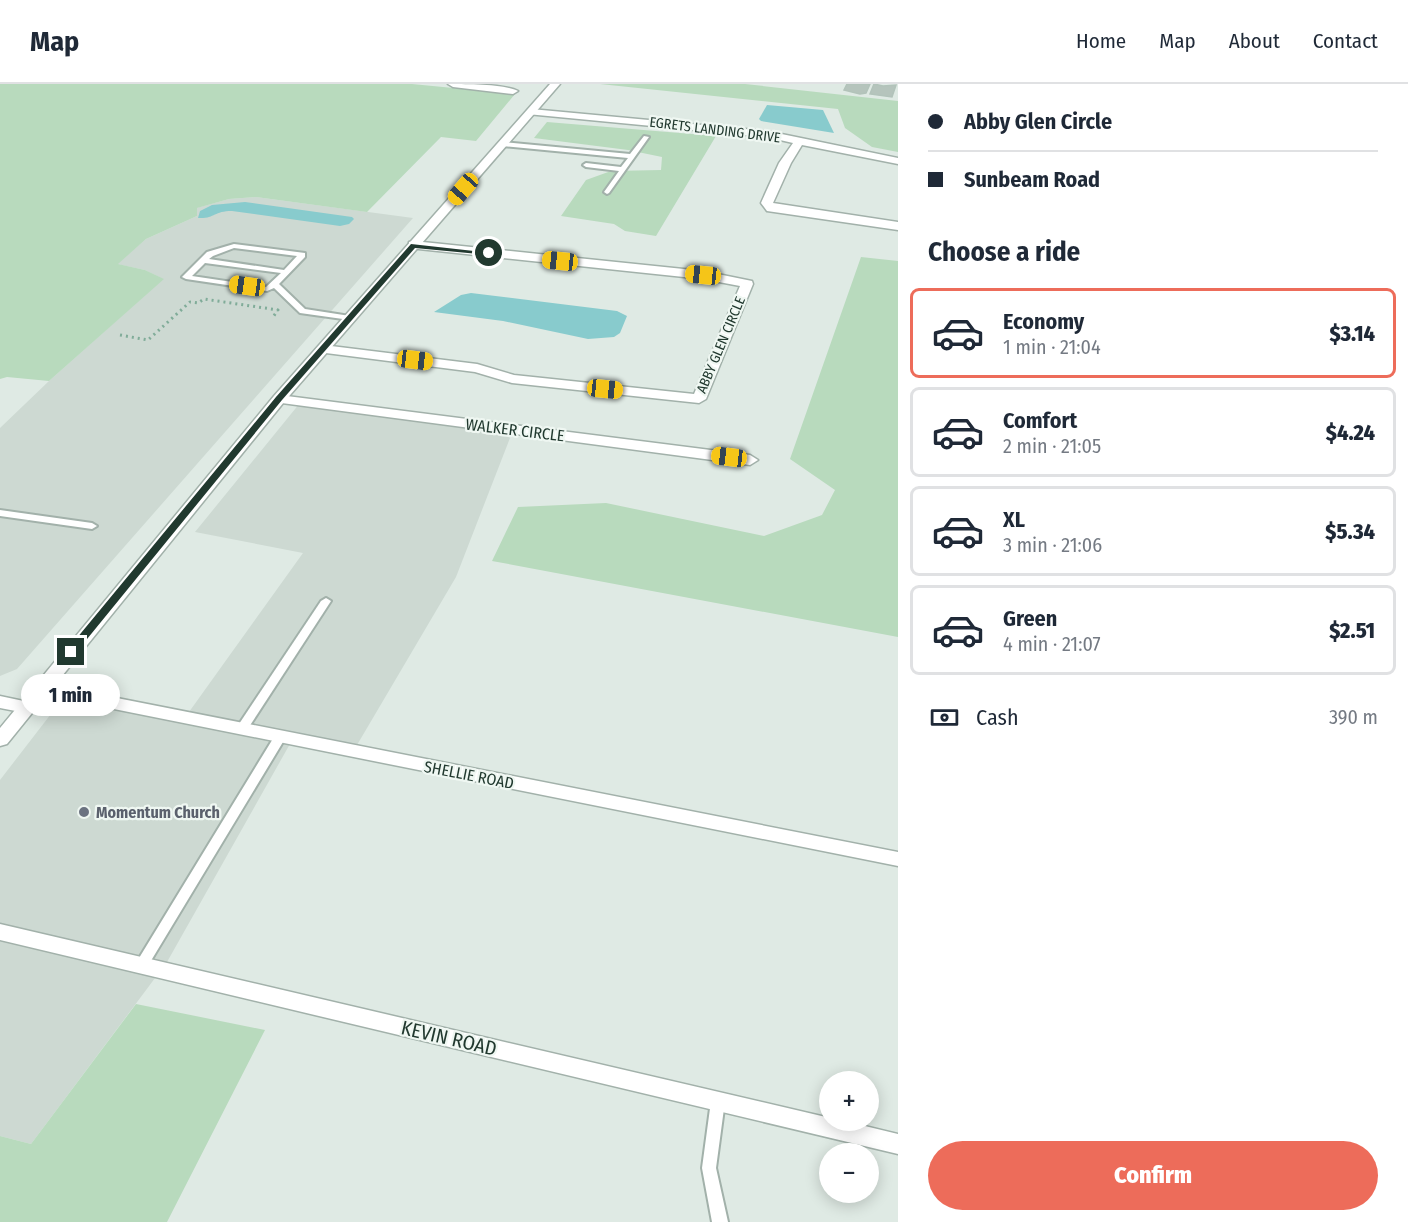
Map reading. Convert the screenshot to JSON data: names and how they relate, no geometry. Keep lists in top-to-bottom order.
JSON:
{
  "streets": {
    "street": [
      "EGRETS LANDING DRIVE",
      "ABBY GLEN CIRCLE",
      "WALKER CIRCLE",
      "SHELLIE ROAD",
      "KEVIN ROAD"
    ]
  },
  "places": ["Momentum Church"],
  "page": {
    "header": "Map",
    "nav": [
      "Home",
      "Map",
      "About",
      "Contact"
    ],
    "banner": ["Abby Glen Circle", "Sunbeam Road"],
    "heading": "Choose a ride",
    "list": [
      {
        "name": "Economy",
        "note": "1 min · 21:04",
        "value": "$3.14"
      },
      {
        "name": "Comfort",
        "note": "2 min · 21:05",
        "value": "$4.24"
      },
      {
        "name": "XL",
        "note": "3 min · 21:06",
        "value": "$5.34"
      },
      {
        "name": "Green",
        "note": "4 min · 21:07",
        "value": "$2.51"
      }
    ],
    "bubble": "1 min",
    "pay": ["Cash", "390 m"],
    "map_buttons": ["+", "−"],
    "buttons": "Confirm"
  }
}
